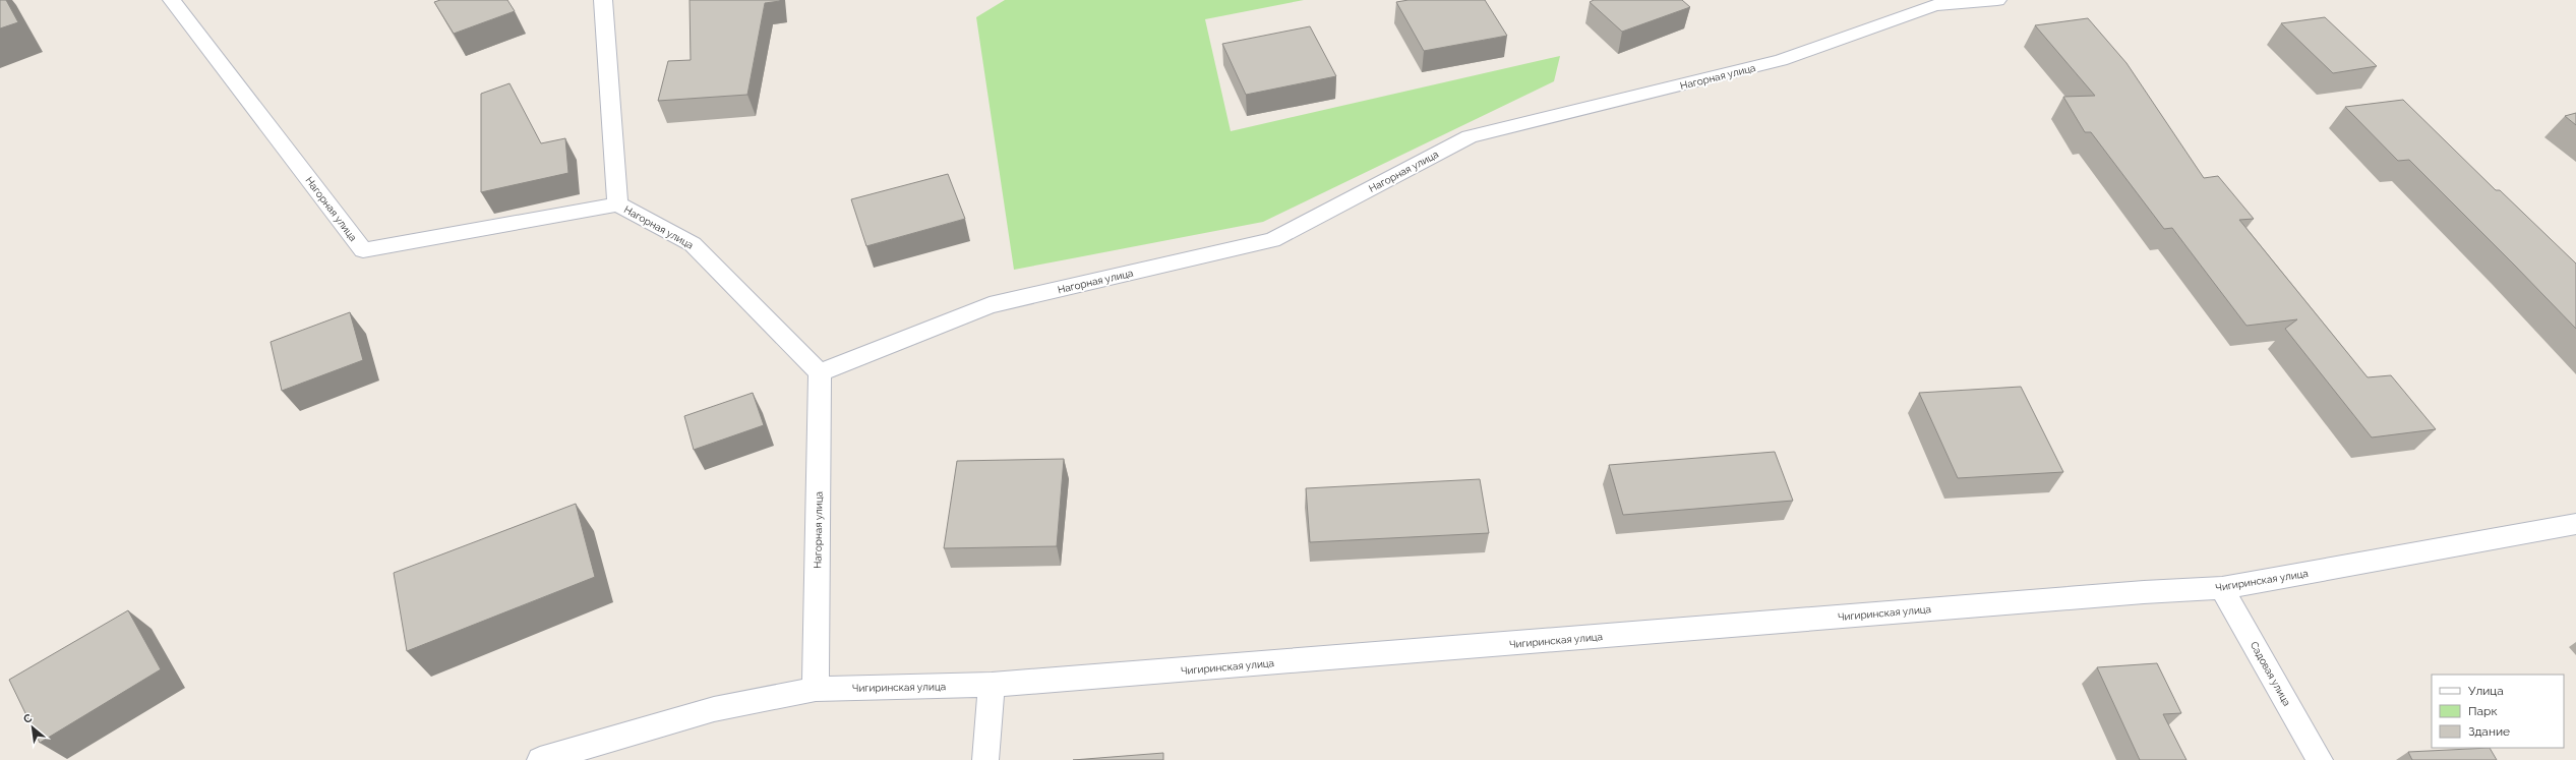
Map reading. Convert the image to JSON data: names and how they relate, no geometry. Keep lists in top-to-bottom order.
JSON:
{
  "streets": {
    "street": ["Нагорная улица", "Чигиринская улица", "Садовая улица"]
  },
  "crossings": [
    ["Нагорная улица", "Чигиринская улица"],
    ["Чигиринская улица", "Садовая улица"]
  ],
  "legend": ["Улица", "Парк", "Здание"],
  "north": "top left"
}
